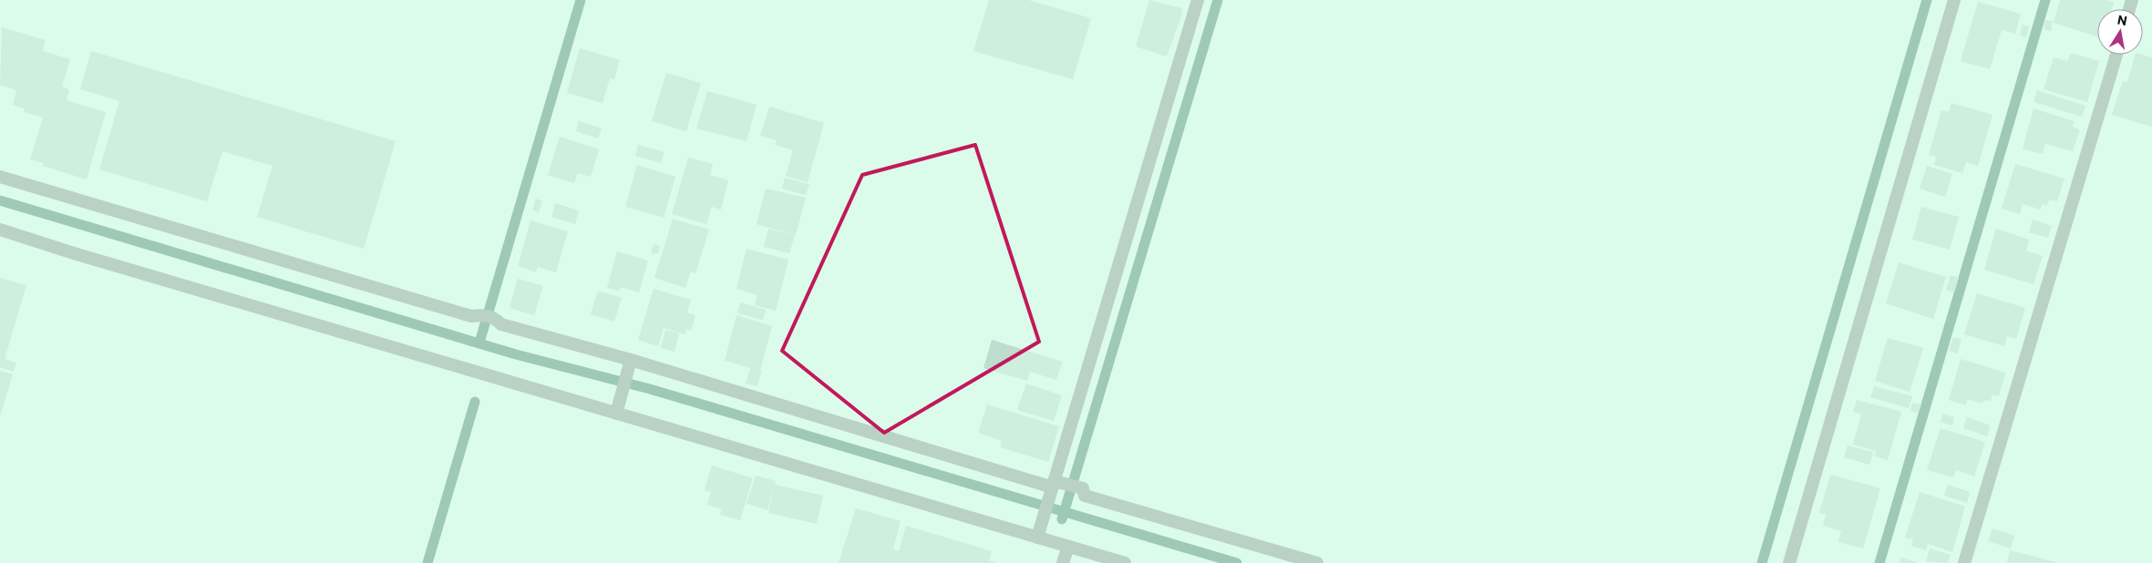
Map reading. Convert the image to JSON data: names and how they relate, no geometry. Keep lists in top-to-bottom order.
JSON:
{
  "north": "top"
}
